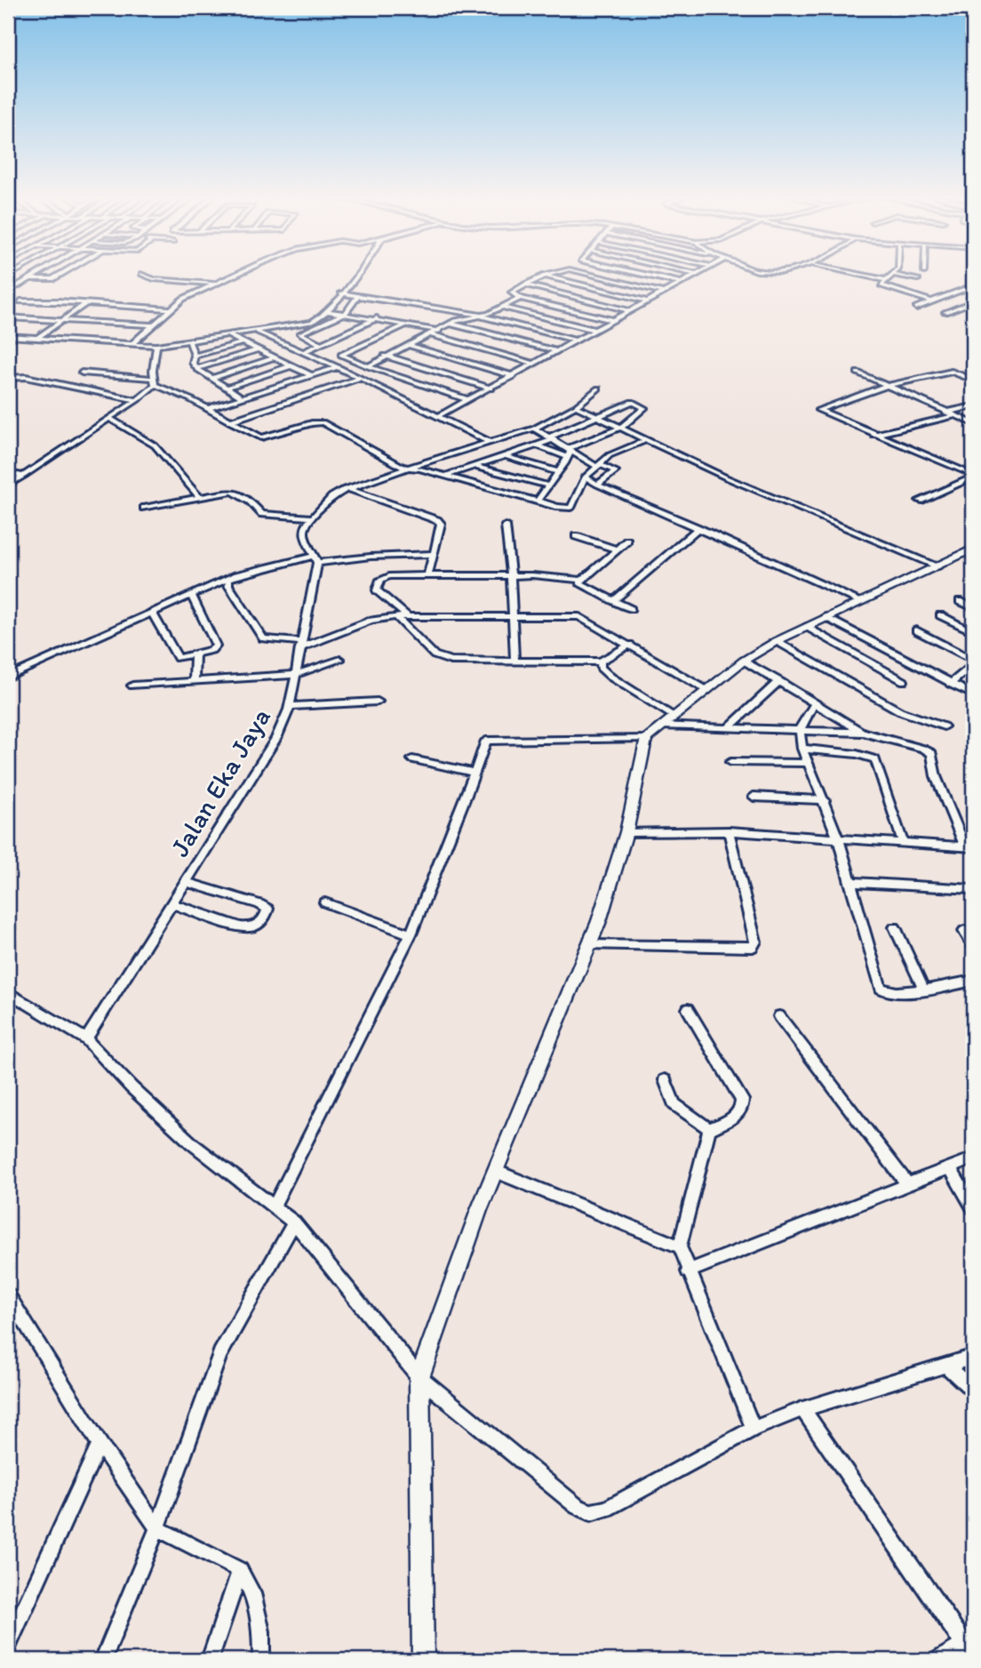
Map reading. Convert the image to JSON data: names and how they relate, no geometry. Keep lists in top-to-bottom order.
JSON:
{
  "streets": {
    "street": ["Jalan Eka Jaya"]
  }
}
